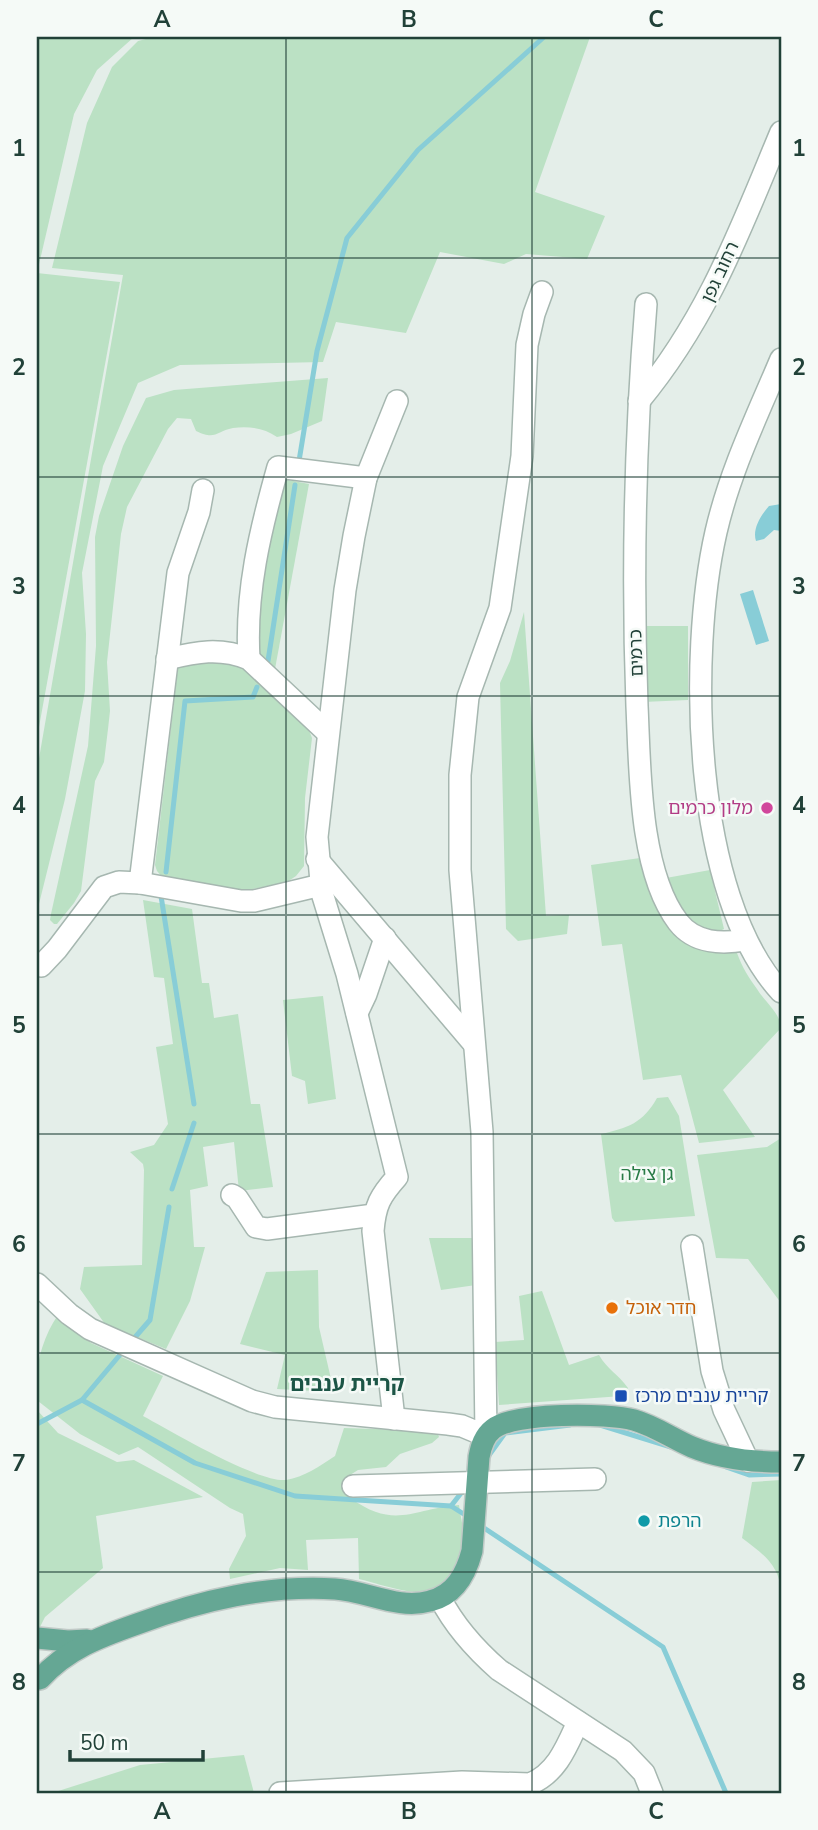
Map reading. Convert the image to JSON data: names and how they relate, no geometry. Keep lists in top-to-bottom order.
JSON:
{
  "streets": {
    "street": ["רחוב גפן", "כרמים"]
  },
  "crossings": [
    ["רחוב גפן", "כרמים"]
  ],
  "districts": ["קריית ענבים"],
  "parks": ["גן צילה"],
  "places": {
    "other": ["מלון כרמים", "חדר אוכל", "הרפת"],
    "transit": ["קריית ענבים מרכז"]
  },
  "scale_bar": "50 m",
  "grid": {
    "columns": ["A", "B", "C"],
    "rows": [
      "1",
      "2",
      "3",
      "4",
      "5",
      "6",
      "7",
      "8"
    ]
  }
}
